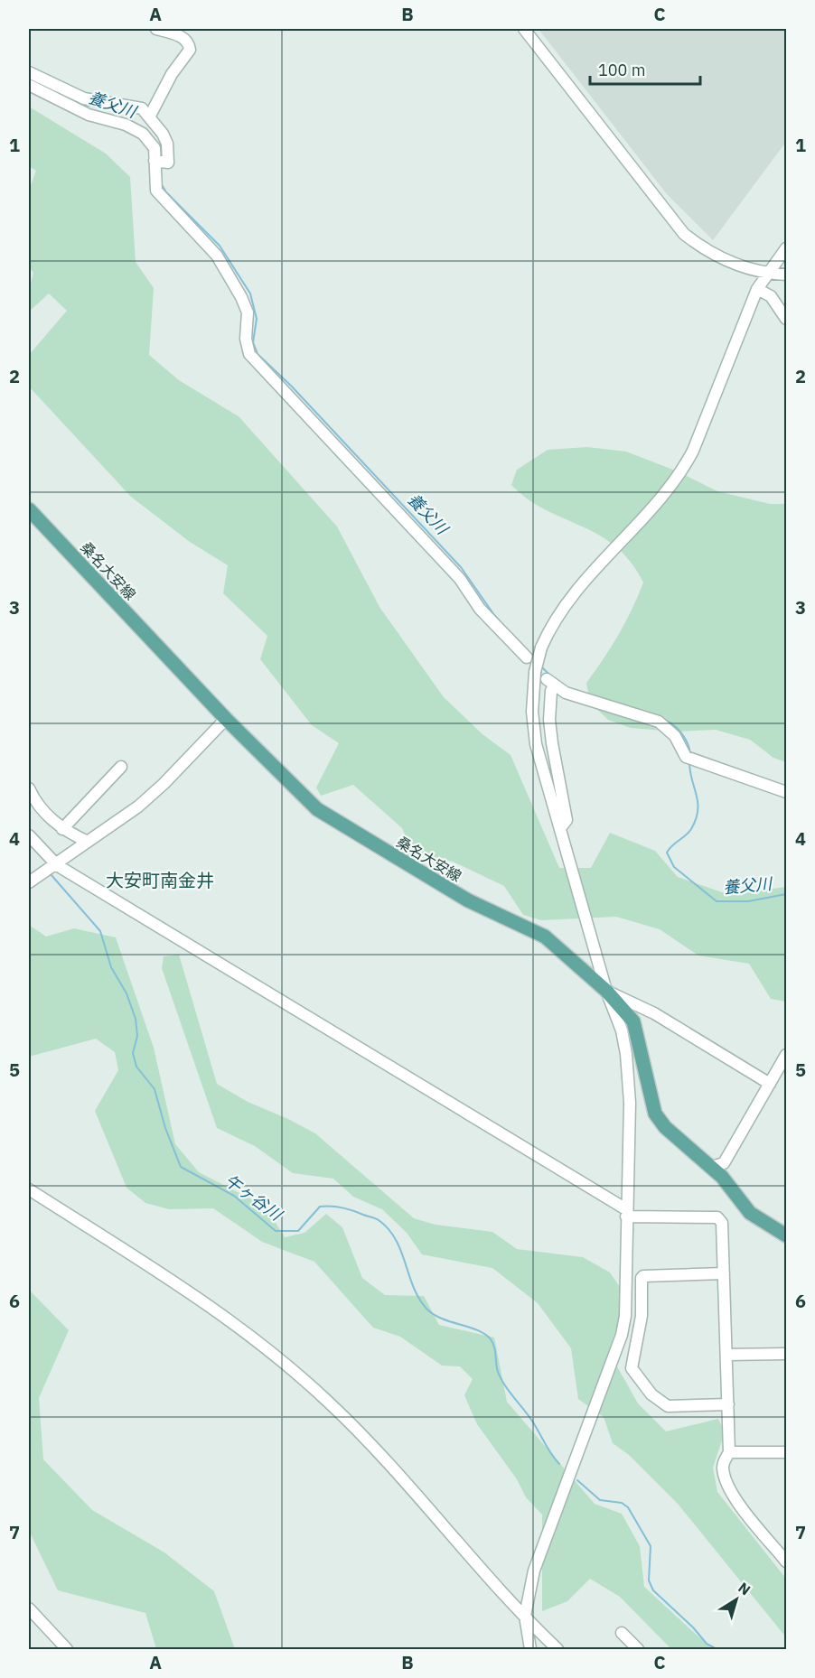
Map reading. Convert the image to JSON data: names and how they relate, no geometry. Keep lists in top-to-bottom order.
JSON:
{
  "streets": {
    "main road": ["桑名大安線"]
  },
  "districts": ["大安町南金井"],
  "water": ["養父川", "午ヶ谷川"],
  "scale_bar": "100 m",
  "north": "top right",
  "grid": {
    "columns": ["A", "B", "C"],
    "rows": [
      "1",
      "2",
      "3",
      "4",
      "5",
      "6",
      "7"
    ]
  }
}
